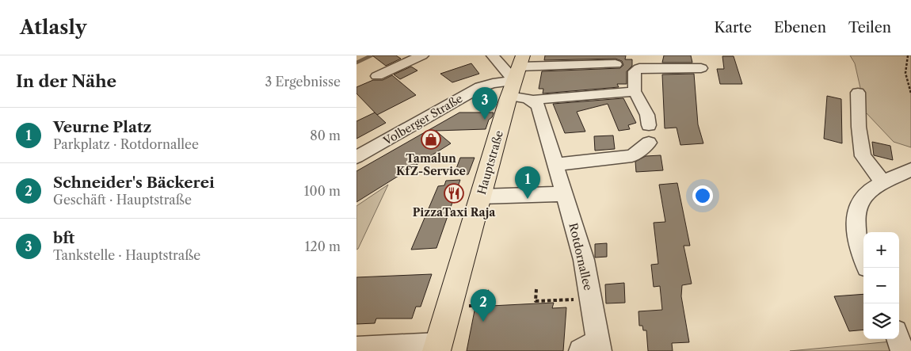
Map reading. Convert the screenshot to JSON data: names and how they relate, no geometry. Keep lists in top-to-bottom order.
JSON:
{
  "streets": {
    "main road": ["Hauptstraße"],
    "street": ["Volberger Straße", "Rotdornallee"]
  },
  "crossings": [
    ["Volberger Straße", "Hauptstraße"]
  ],
  "places": {
    "shop": ["Tamalun KfZ-Service"],
    "restaurant": ["PizzaTaxi Raja"]
  },
  "page": {
    "header": "Atlasly",
    "nav": ["Karte", "Ebenen", "Teilen"],
    "heading": ["In der Nähe", "3 Ergebnisse"],
    "pins": ["3", "1", "2"],
    "list": [
      {
        "mark": "1",
        "name": "Veurne Platz",
        "note": "Parkplatz · Rotdornallee",
        "value": "80 m"
      },
      {
        "mark": "2",
        "name": "Schneider's Bäckerei",
        "note": "Geschäft · Hauptstraße",
        "value": "100 m"
      },
      {
        "mark": "3",
        "name": "bft",
        "note": "Tankstelle · Hauptstraße",
        "value": "120 m"
      }
    ],
    "map_buttons": ["+", "−"]
  }
}
